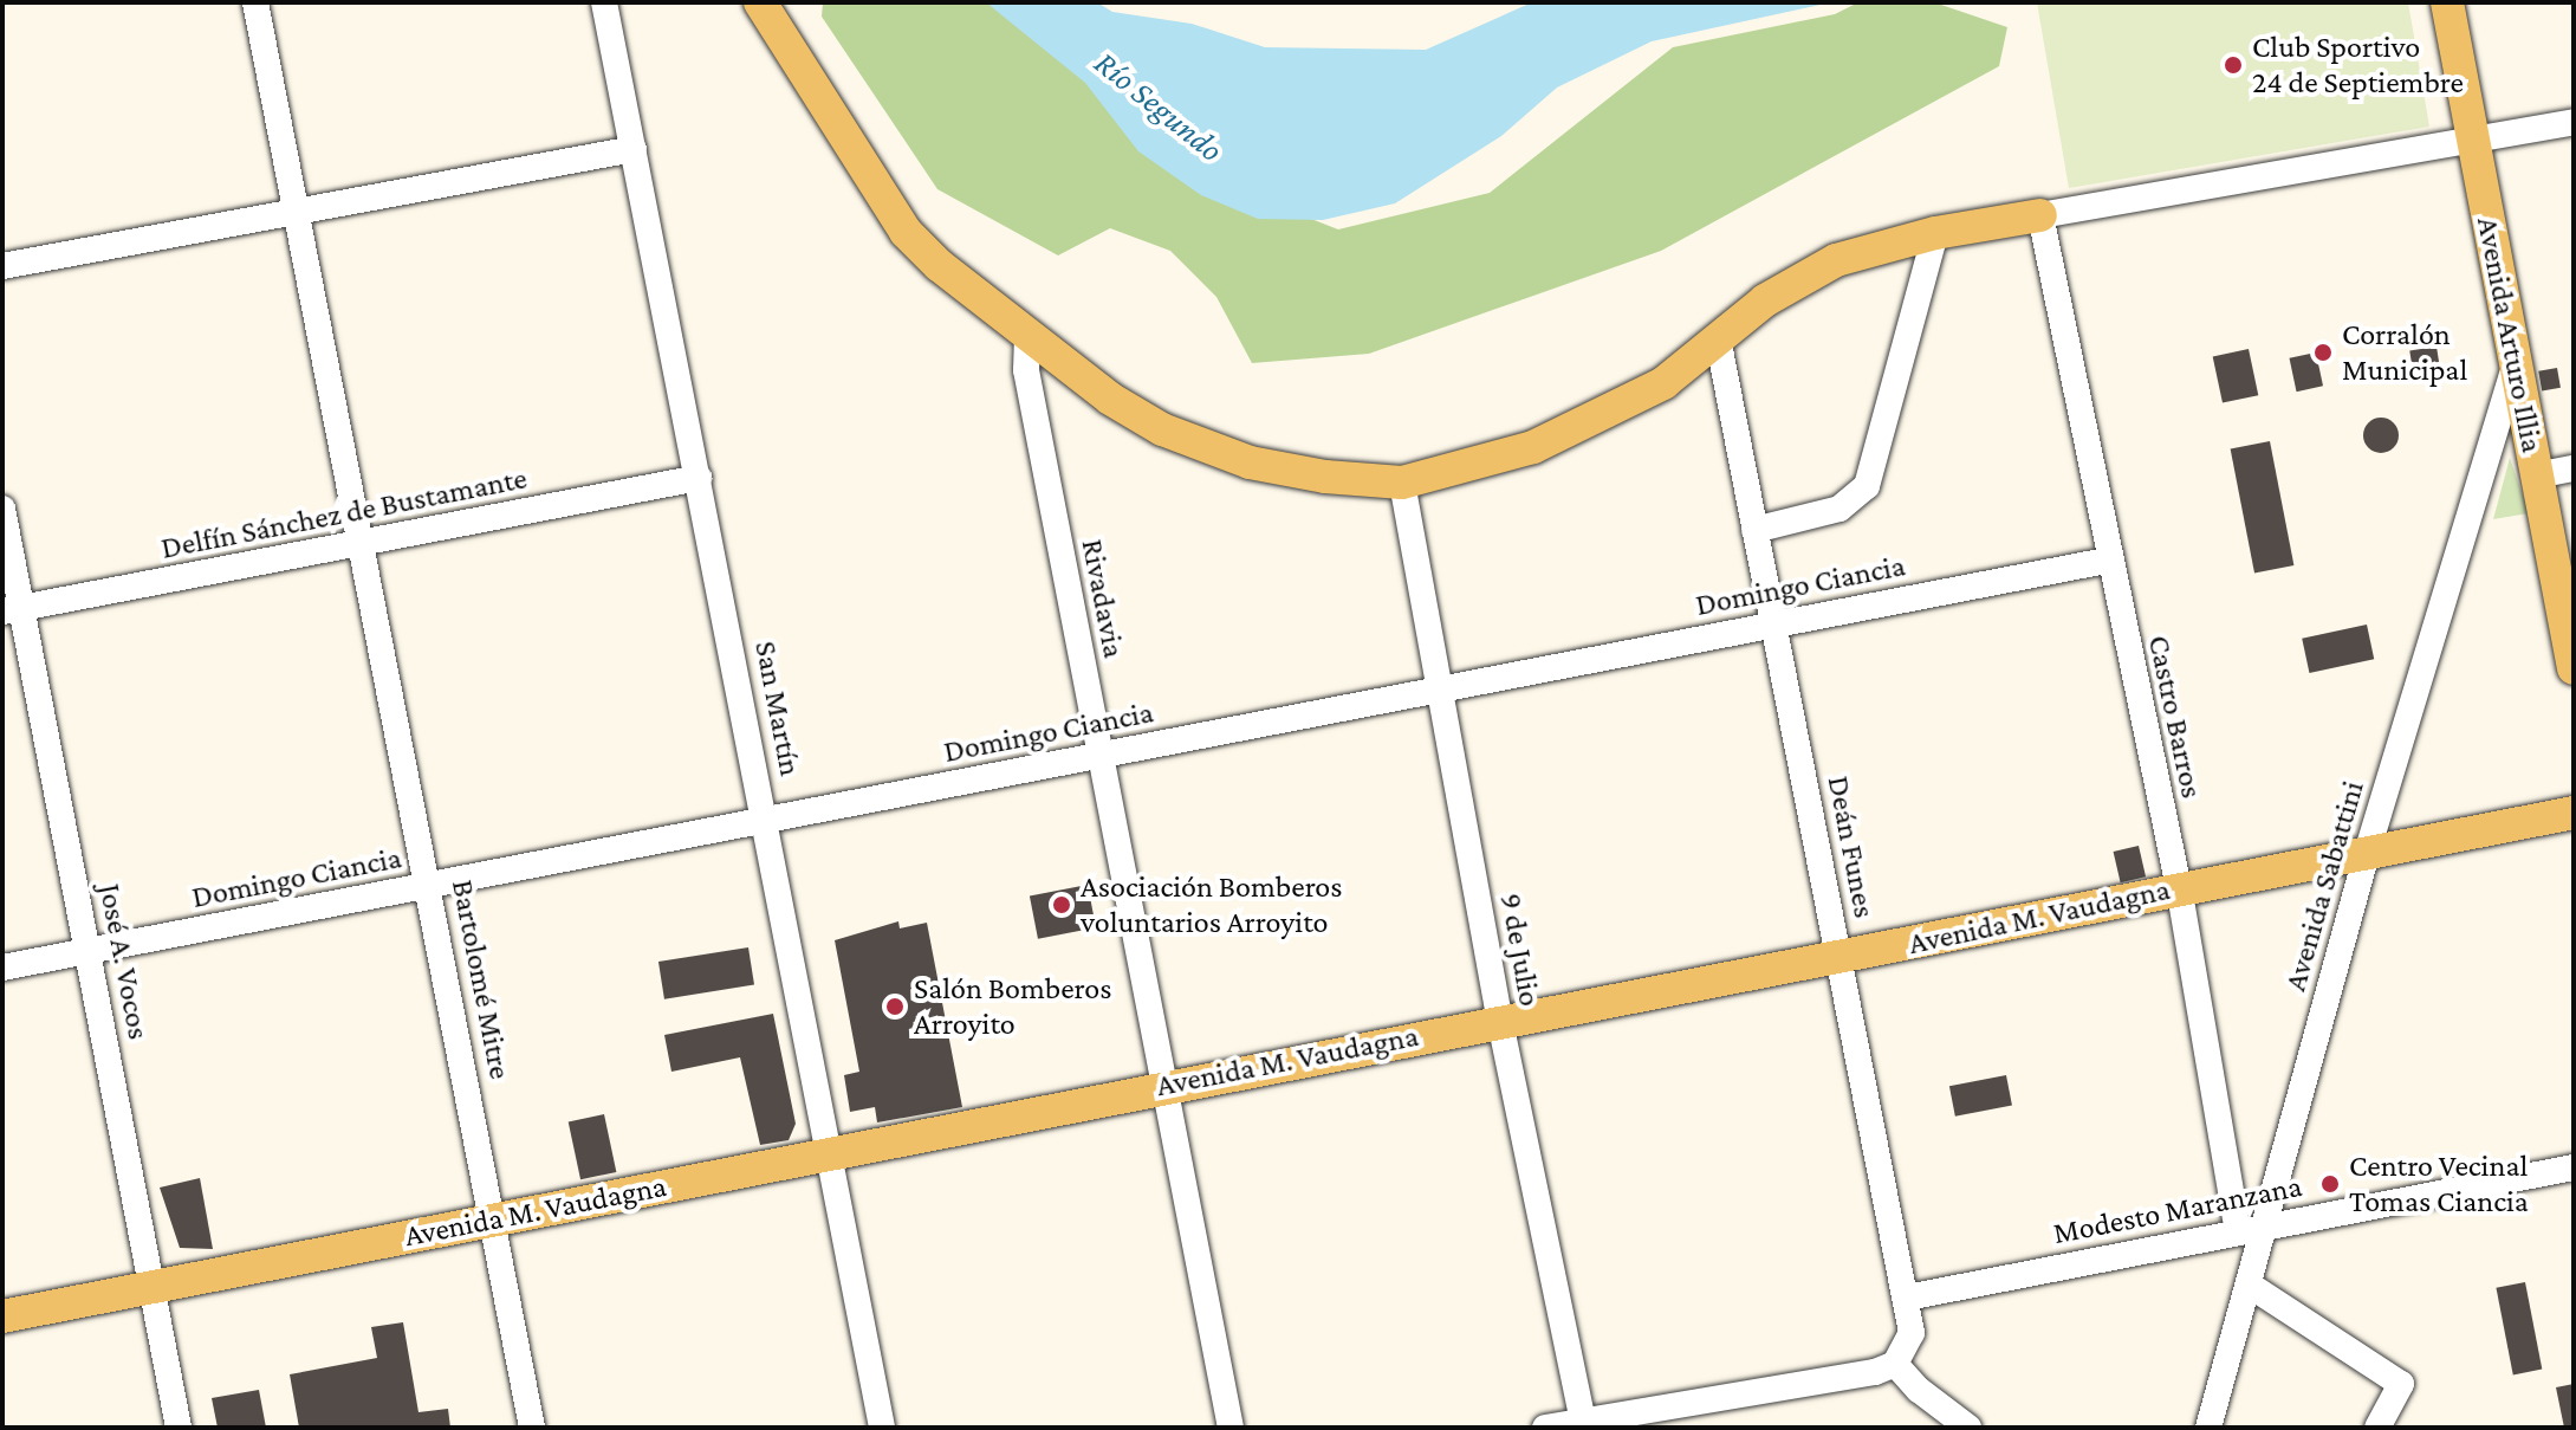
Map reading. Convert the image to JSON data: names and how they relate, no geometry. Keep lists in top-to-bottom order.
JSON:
{
  "streets": {
    "main road": ["Avenida Arturo Illia", "Avenida M. Vaudagna"],
    "street": [
      "Delfín Sánchez de Bustamante",
      "Domingo Ciancia",
      "Rivadavia",
      "San Martín",
      "Castro Barros",
      "Deán Funes",
      "Avenida Sabattini",
      "9 de Julio",
      "José A. Vocos",
      "Bartolomé Mitre",
      "Modesto Maranzana"
    ]
  },
  "crossings": [
    ["Avenida Arturo Illia", "Avenida Sabattini"],
    ["Delfín Sánchez de Bustamante", "San Martín"],
    ["Delfín Sánchez de Bustamante", "José A. Vocos"],
    ["Delfín Sánchez de Bustamante", "Bartolomé Mitre"],
    ["Domingo Ciancia", "Rivadavia"],
    ["Domingo Ciancia", "San Martín"],
    ["Domingo Ciancia", "Castro Barros"],
    ["Domingo Ciancia", "Deán Funes"],
    ["Domingo Ciancia", "9 de Julio"],
    ["Domingo Ciancia", "José A. Vocos"],
    ["Domingo Ciancia", "Bartolomé Mitre"],
    ["Rivadavia", "Avenida M. Vaudagna"],
    ["San Martín", "Avenida M. Vaudagna"],
    ["Castro Barros", "Avenida Sabattini"],
    ["Castro Barros", "Avenida M. Vaudagna"],
    ["Castro Barros", "Modesto Maranzana"],
    ["Deán Funes", "Avenida M. Vaudagna"],
    ["Deán Funes", "Modesto Maranzana"],
    ["Avenida Sabattini", "Avenida M. Vaudagna"],
    ["Avenida Sabattini", "Modesto Maranzana"],
    ["Avenida M. Vaudagna", "9 de Julio"],
    ["Avenida M. Vaudagna", "José A. Vocos"],
    ["Avenida M. Vaudagna", "Bartolomé Mitre"]
  ],
  "water": ["Río Segundo"],
  "places": [
    "Club Sportivo 24 de Septiembre",
    "Corralón Municipal",
    "Asociación Bomberos voluntarios Arroyito",
    "Salón Bomberos Arroyito",
    "Centro Vecinal Tomas Ciancia"
  ]
}
